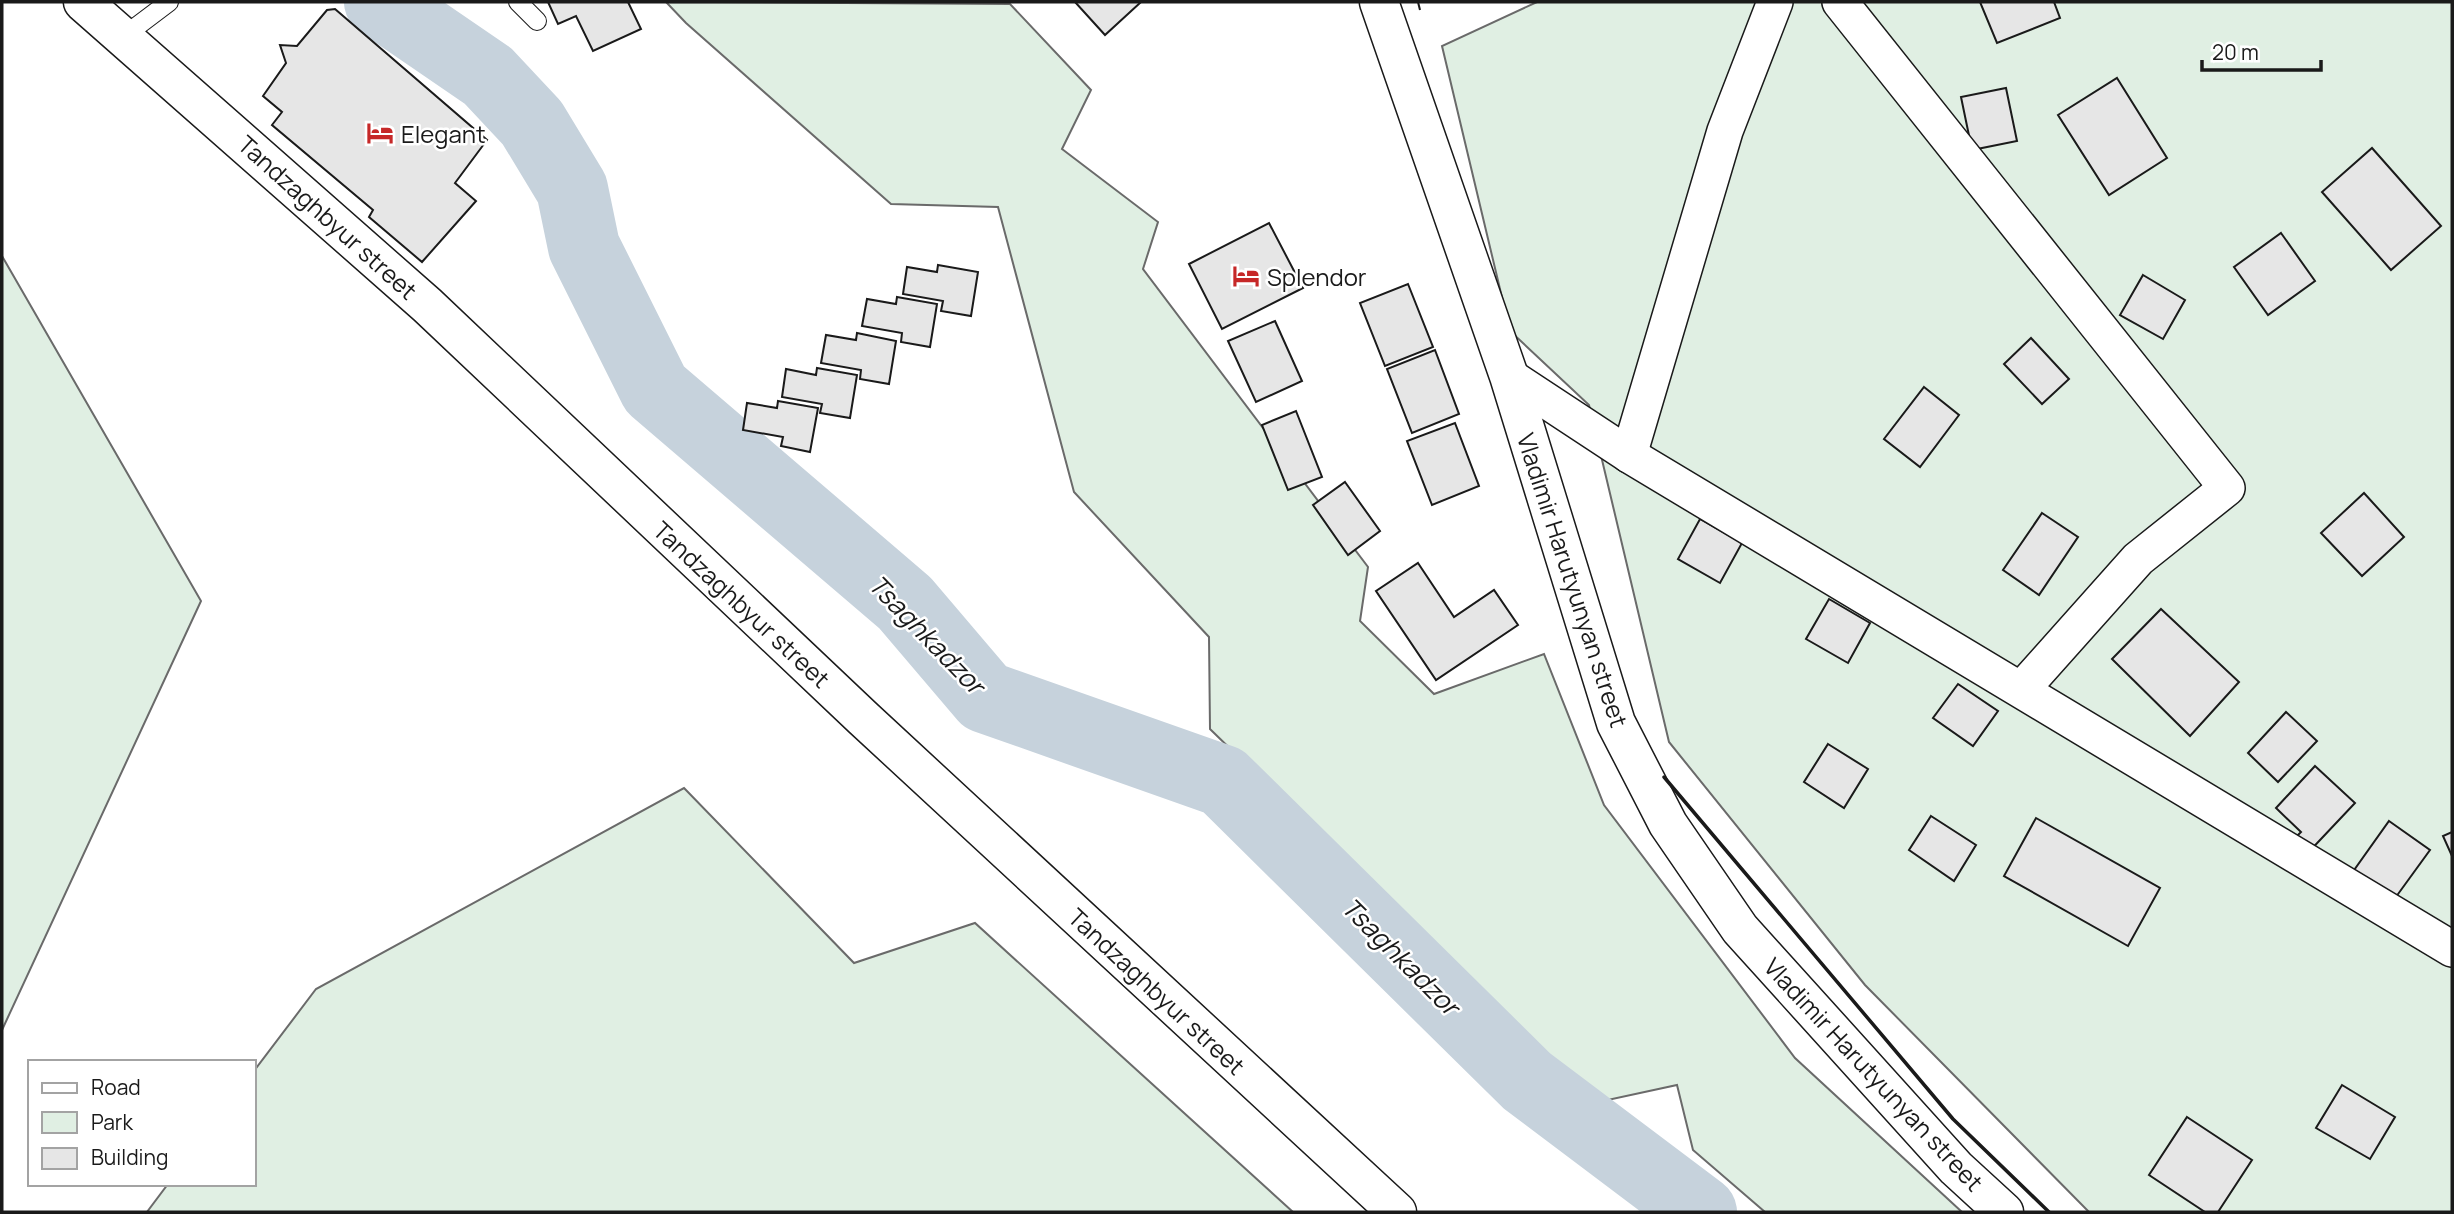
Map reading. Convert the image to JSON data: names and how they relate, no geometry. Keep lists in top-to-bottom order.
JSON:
{
  "streets": {
    "main road": ["Tandzaghbyur street", "Vladimir Harutyunyan street"]
  },
  "water": ["Tsaghkadzor"],
  "places": {
    "hotel": ["Elegant", "Splendor"]
  },
  "legend": ["Road", "Park", "Building"],
  "scale_bar": "20 m"
}
